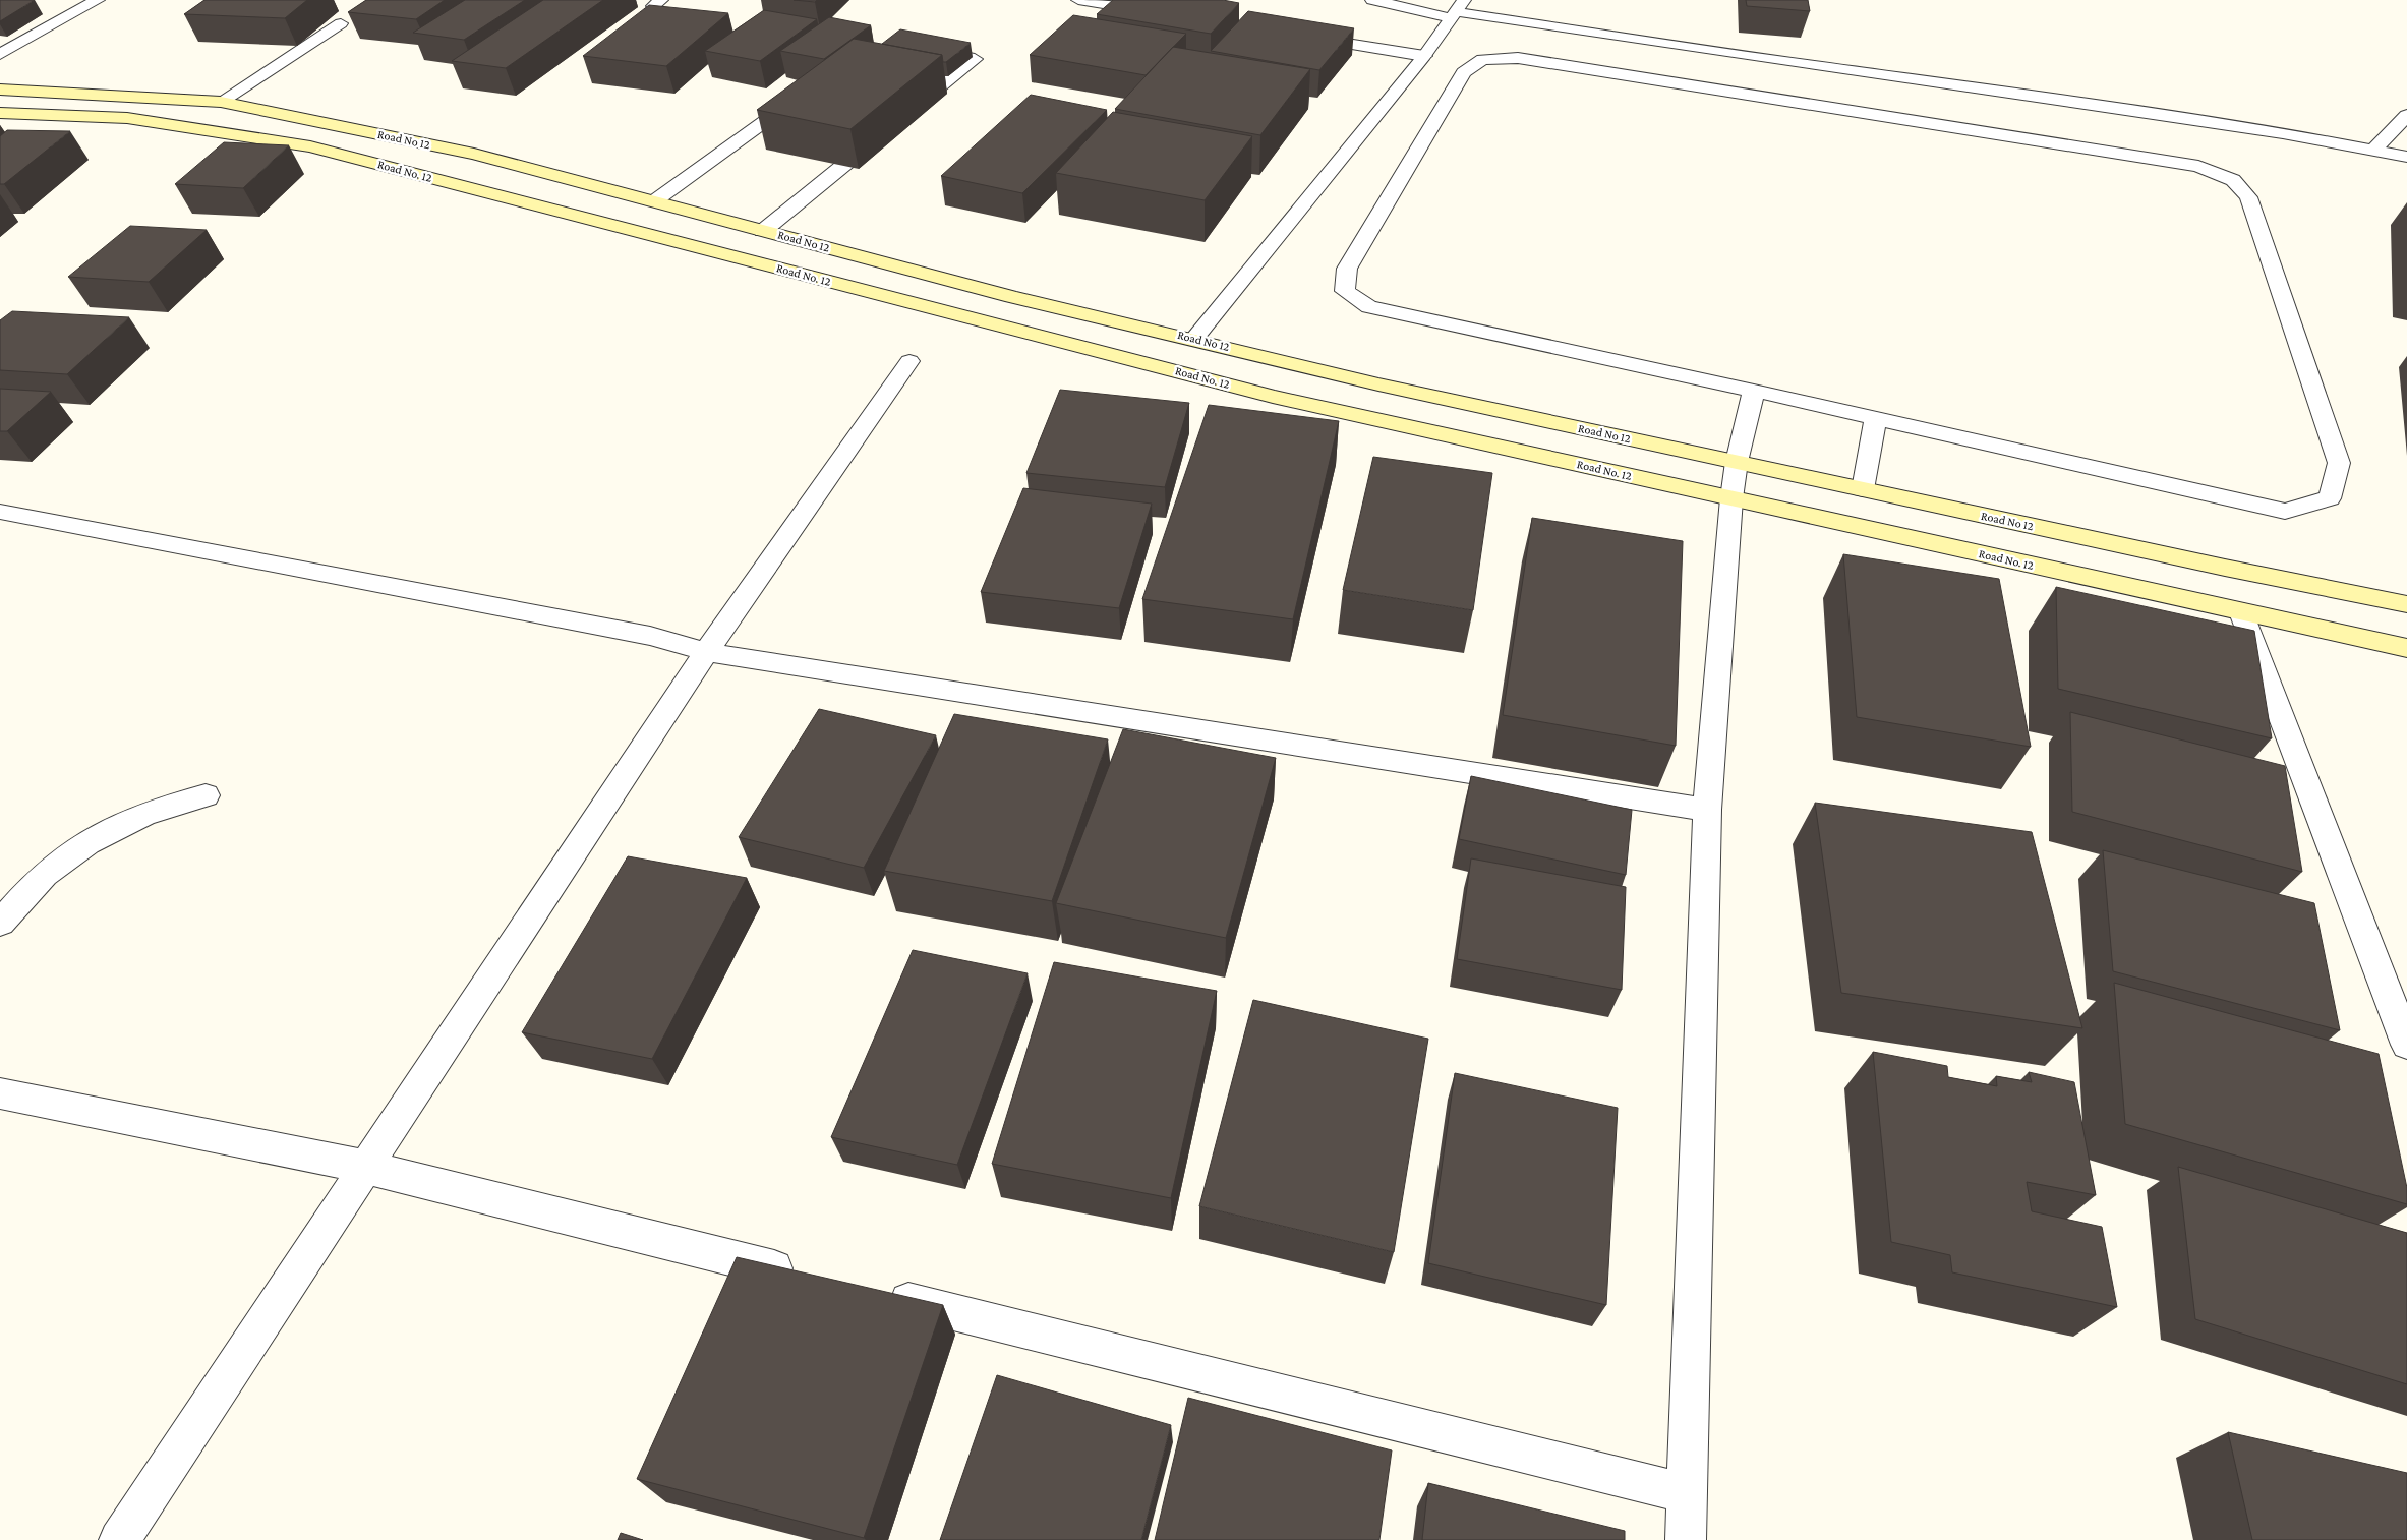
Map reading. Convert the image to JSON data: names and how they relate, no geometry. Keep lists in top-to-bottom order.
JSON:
{
  "streets": {
    "main road": ["Road No 12", "Road No. 12"]
  }
}
